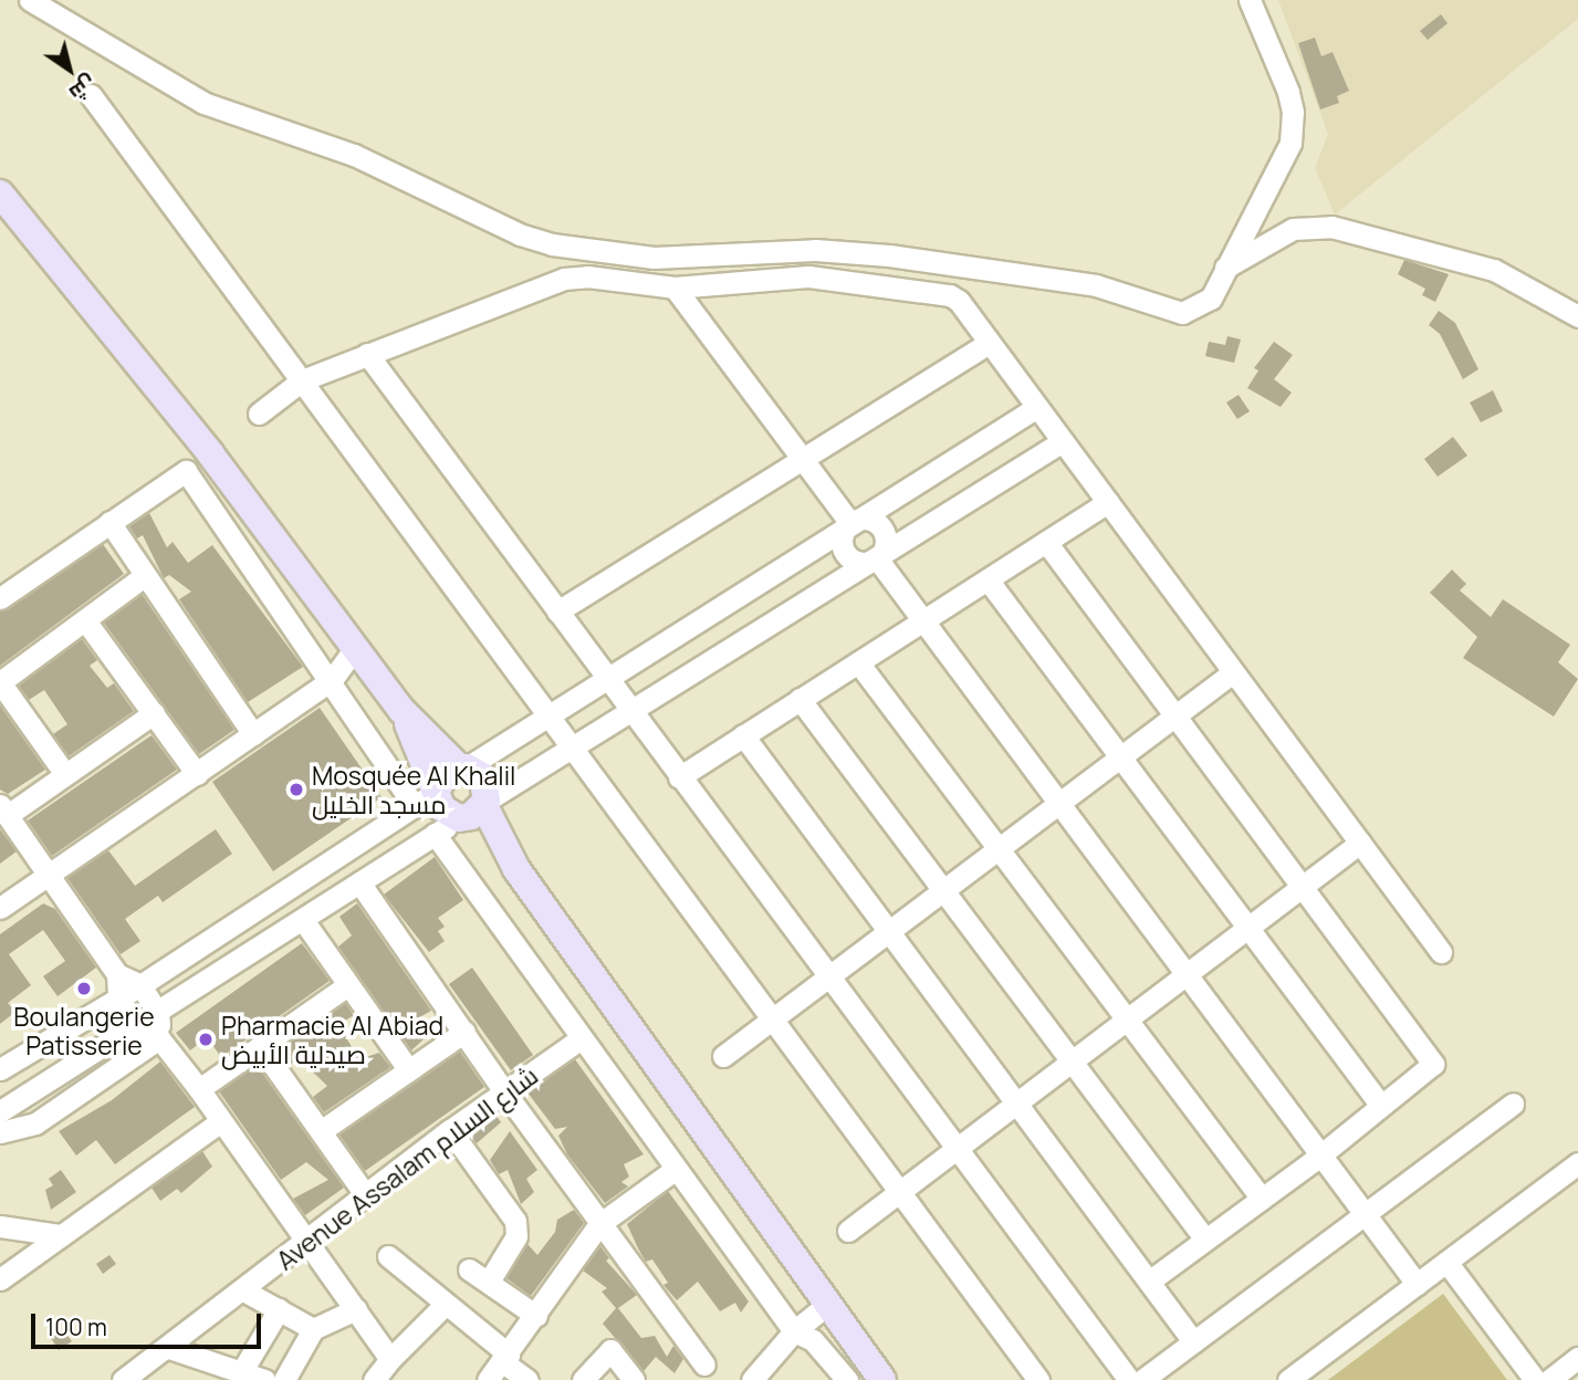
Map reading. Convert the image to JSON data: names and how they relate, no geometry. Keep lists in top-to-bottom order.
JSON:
{
  "streets": {
    "street": ["Avenue Assalam شارع السلام"]
  },
  "places": ["Mosquée Al Khalil مسجد الخليل", "Boulangerie Patisserie", "Pharmacie Al Abiad صيدلية الأبيض"],
  "scale_bar": "100 m",
  "north": "bottom right"
}
